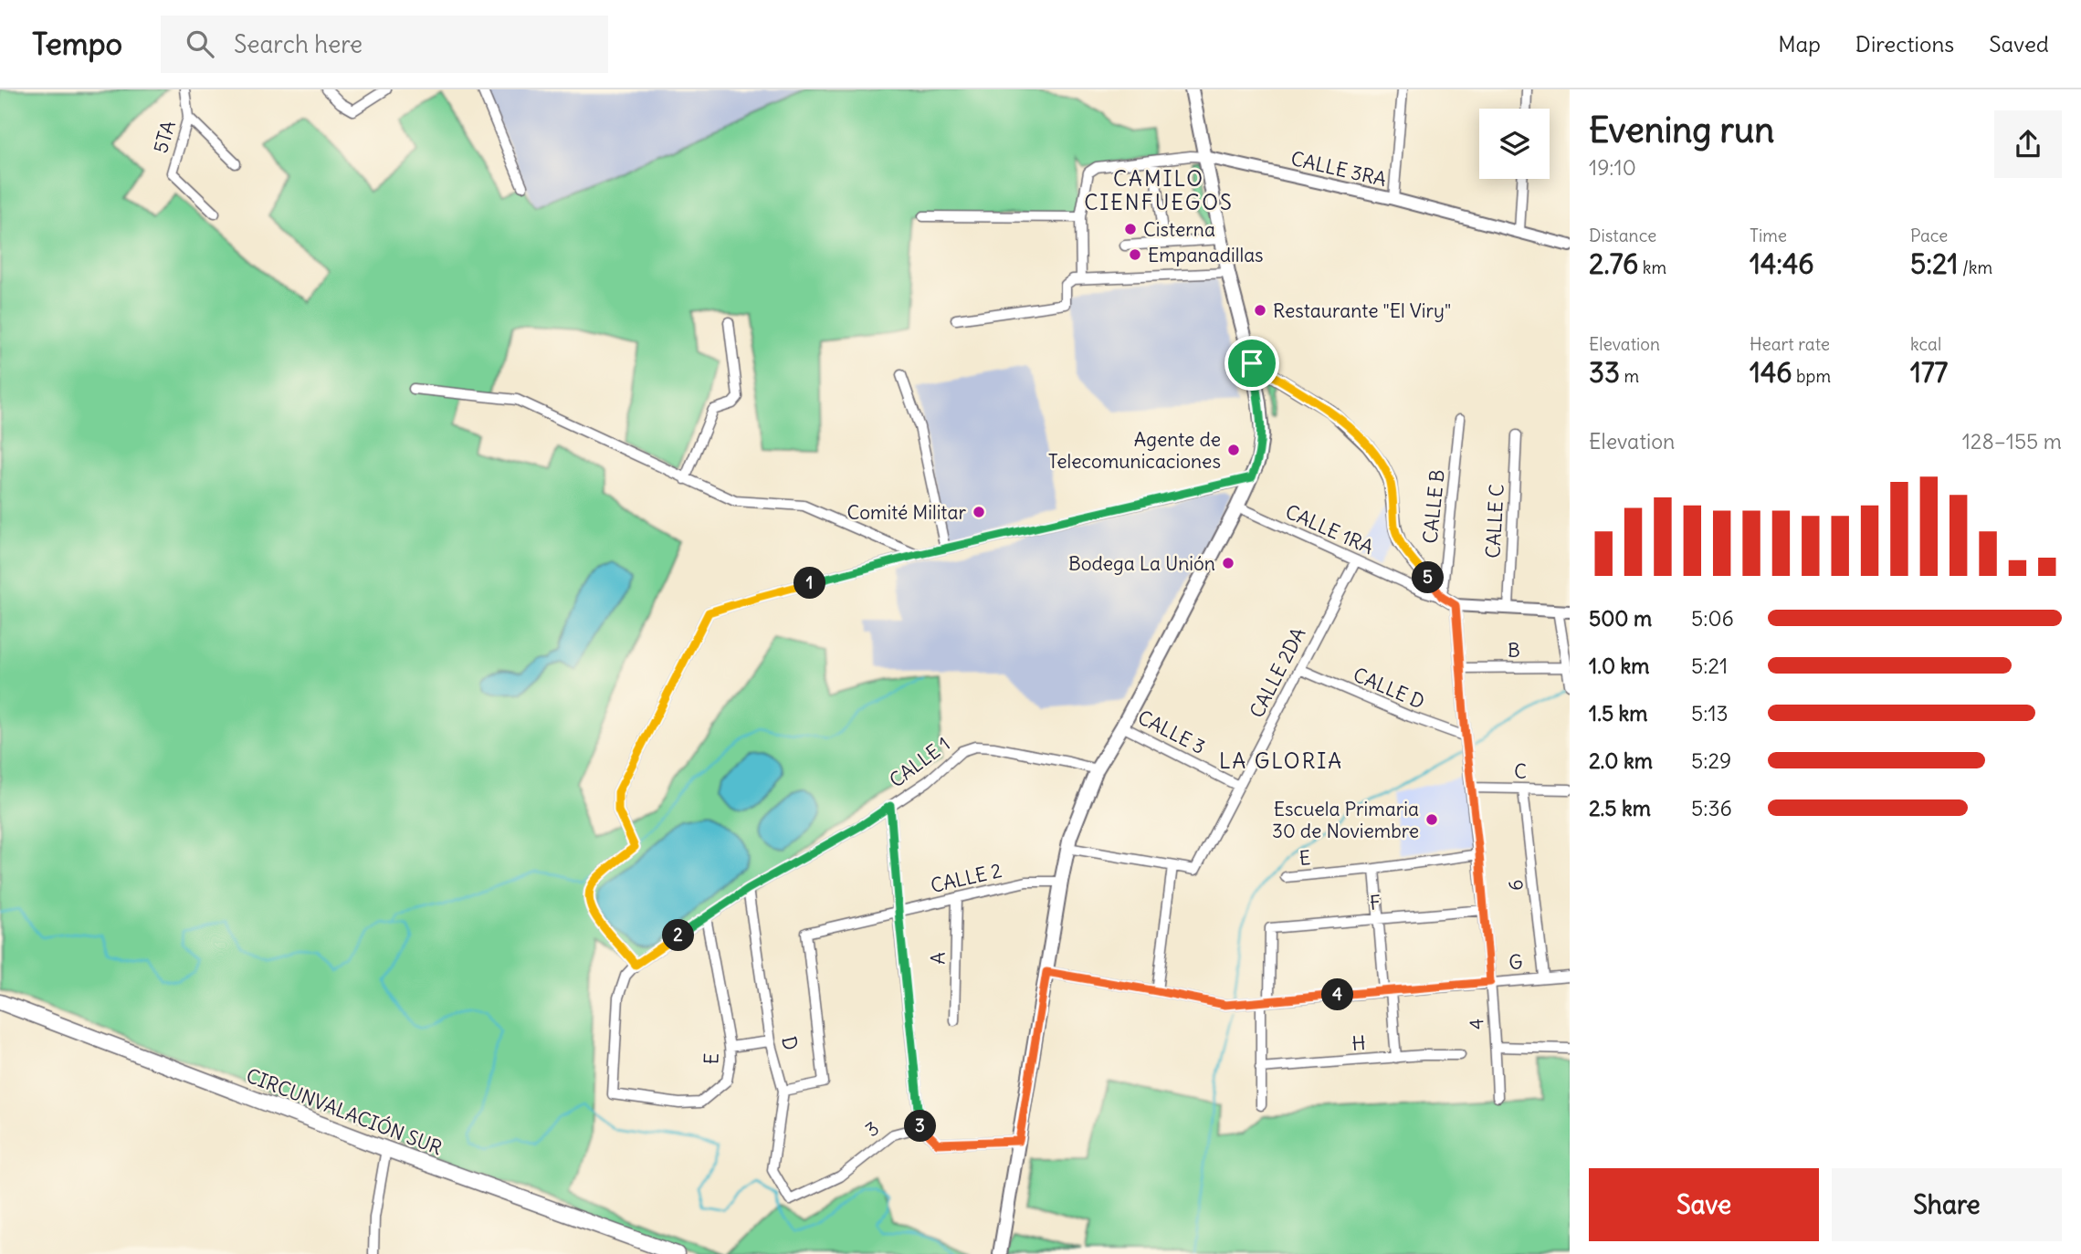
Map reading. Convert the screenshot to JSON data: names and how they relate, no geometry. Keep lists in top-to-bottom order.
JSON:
{
  "streets": {
    "main road": ["CIRCUNVALACIÓN SUR"],
    "street": [
      "5TA",
      "CALLE 3RA",
      "CALLE B",
      "CALLE C",
      "CALLE 1RA",
      "B",
      "CALLE 2DA",
      "CALLE D",
      "CALLE 3",
      "CALLE 1",
      "C",
      "E",
      "CALLE 2",
      "6",
      "F",
      "A",
      "G",
      "4",
      "D",
      "H",
      "3"
    ]
  },
  "crossings": [
    ["CALLE B", "CALLE 1RA"],
    ["CALLE 1RA", "CALLE 2DA"],
    ["B", "4"],
    ["CALLE 2DA", "CALLE D"],
    ["CALLE 2DA", "CALLE 3"],
    ["CALLE D", "4"],
    ["CALLE 1", "E"],
    ["CALLE 1", "D"],
    ["C", "6"],
    ["C", "4"],
    ["E", "4"],
    ["CALLE 2", "A"],
    ["CALLE 2", "D"],
    ["6", "G"],
    ["F", "G"],
    ["F", "4"],
    ["G", "4"],
    ["D", "3"]
  ],
  "districts": ["CAMILO CIENFUEGOS", "LA GLORIA"],
  "places": [
    "Cisterna",
    "Empanadillas",
    "Restaurante \"El Viry\"",
    "Agente de Telecomunicaciones",
    "Comité Militar",
    "Bodega La Unión",
    "Escuela Primaria 30 de Noviembre"
  ],
  "page": {
    "header": "Tempo",
    "search": "Search here",
    "nav": ["Map", "Directions", "Saved"],
    "heading": ["Evening run", "19:10"],
    "stats": [
      ["Distance", "2.76 km"],
      ["Time", "14:46"],
      ["Pace", "5:21 /km"],
      ["Elevation", "33 m"],
      ["Heart rate", "146 bpm"],
      ["kcal", "177"]
    ],
    "chart": ["Elevation", "128–155 m"],
    "pins": [
      "5",
      "1",
      "2",
      "4",
      "3"
    ],
    "list": [
      {
        "name": "500 m",
        "note": "5:06"
      },
      {
        "name": "1.0 km",
        "note": "5:21"
      },
      {
        "name": "1.5 km",
        "note": "5:13"
      },
      {
        "name": "2.0 km",
        "note": "5:29"
      },
      {
        "name": "2.5 km",
        "note": "5:36"
      }
    ],
    "buttons": ["Save", "Share"]
  }
}
